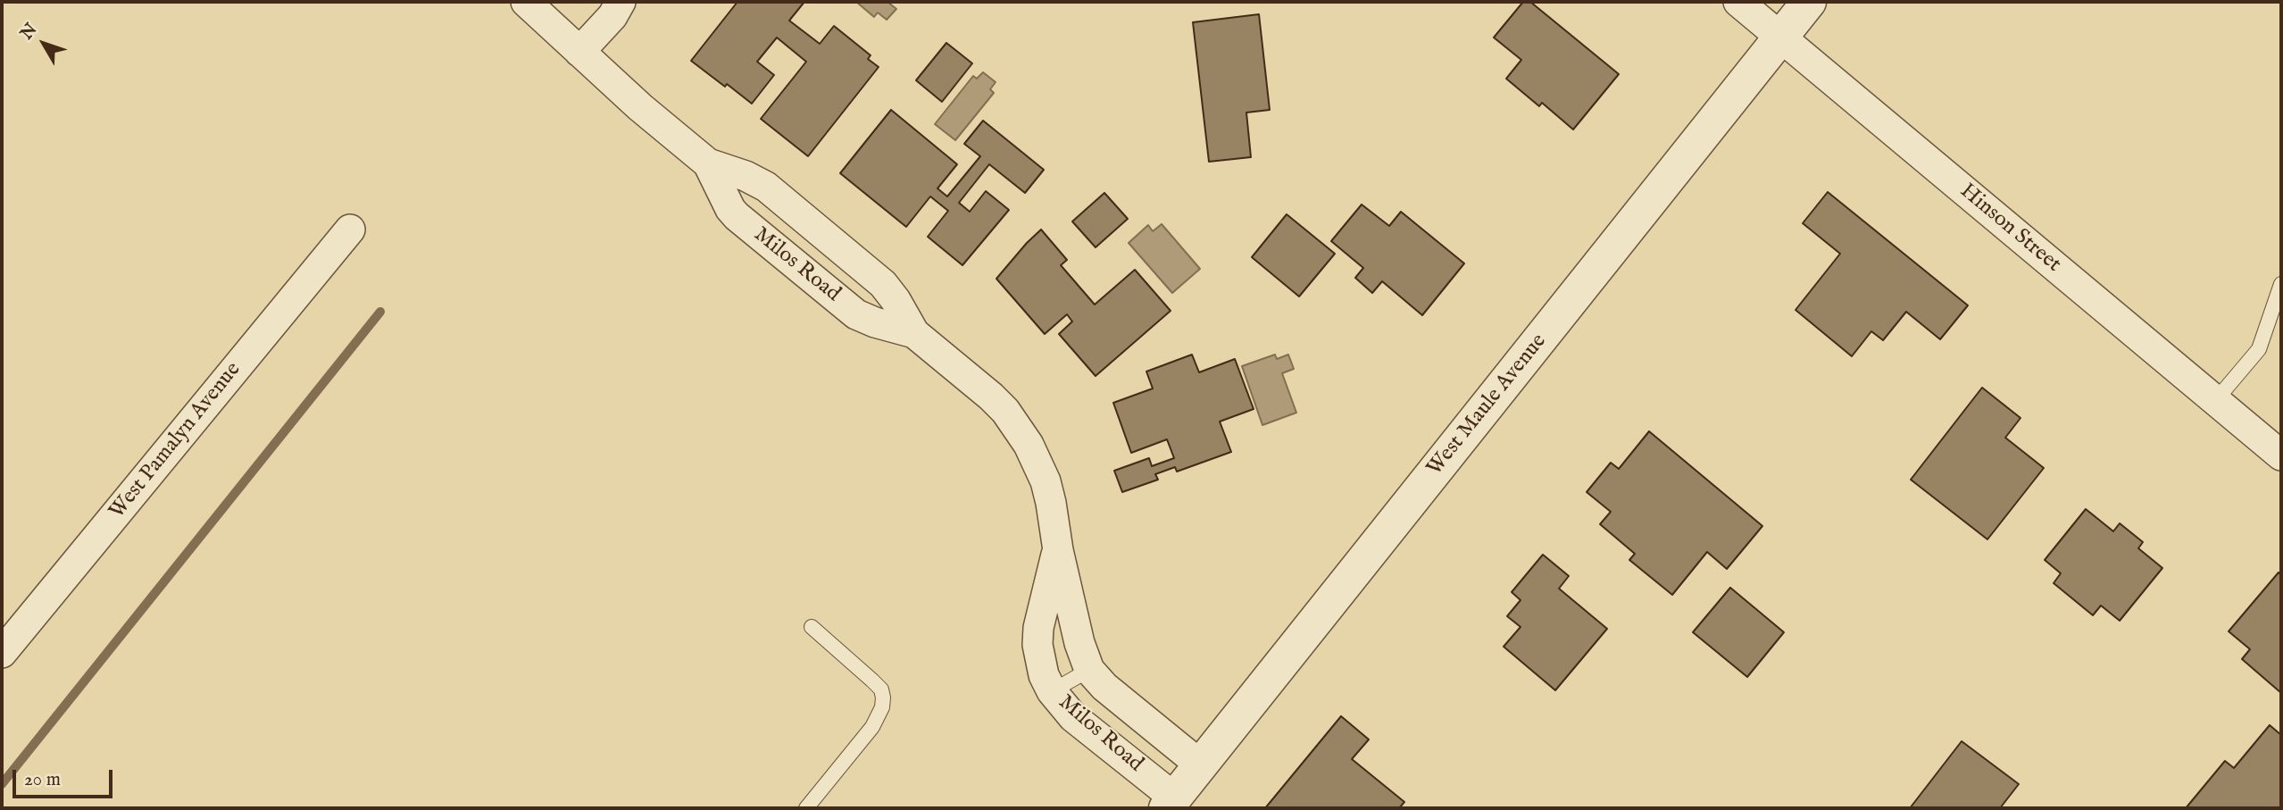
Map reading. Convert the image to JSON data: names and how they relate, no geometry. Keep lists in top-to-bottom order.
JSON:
{
  "streets": {
    "street": [
      "Hinson Street",
      "Milos Road",
      "West Maule Avenue",
      "West Pamalyn Avenue"
    ]
  },
  "crossings": [
    ["Hinson Street", "West Maule Avenue"],
    ["Milos Road", "West Maule Avenue"]
  ],
  "scale_bar": "20 m",
  "north": "top left"
}
